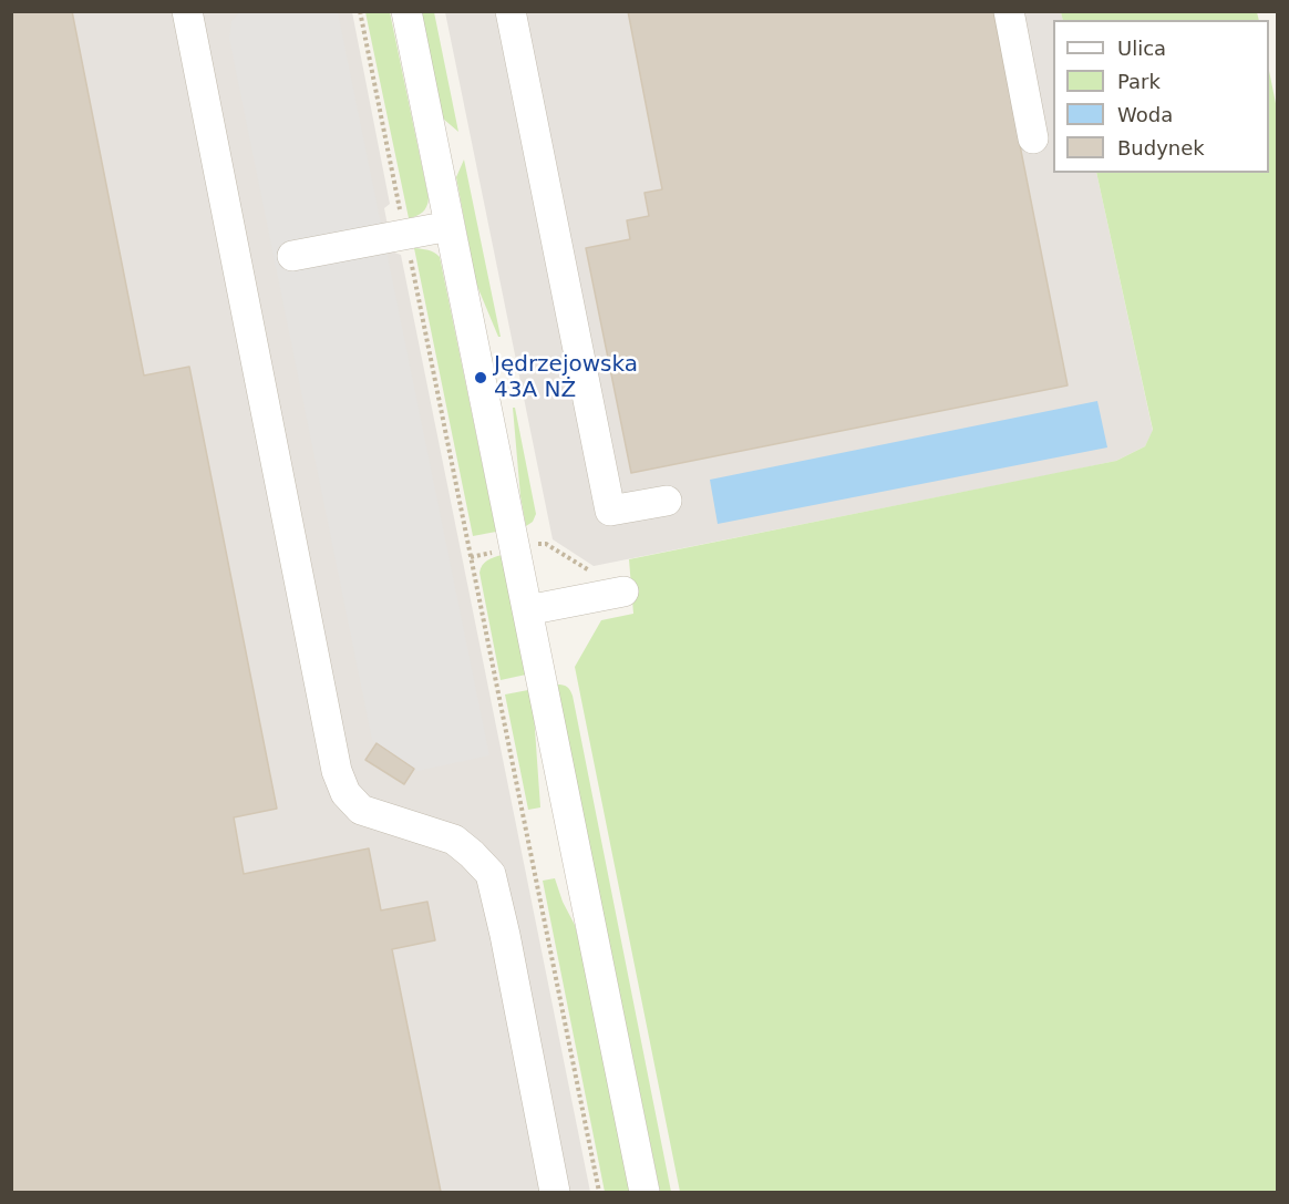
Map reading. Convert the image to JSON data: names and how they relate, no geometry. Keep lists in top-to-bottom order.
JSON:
{
  "places": ["Jędrzejowska 43A NŻ"],
  "legend": [
    "Ulica",
    "Park",
    "Woda",
    "Budynek"
  ]
}
